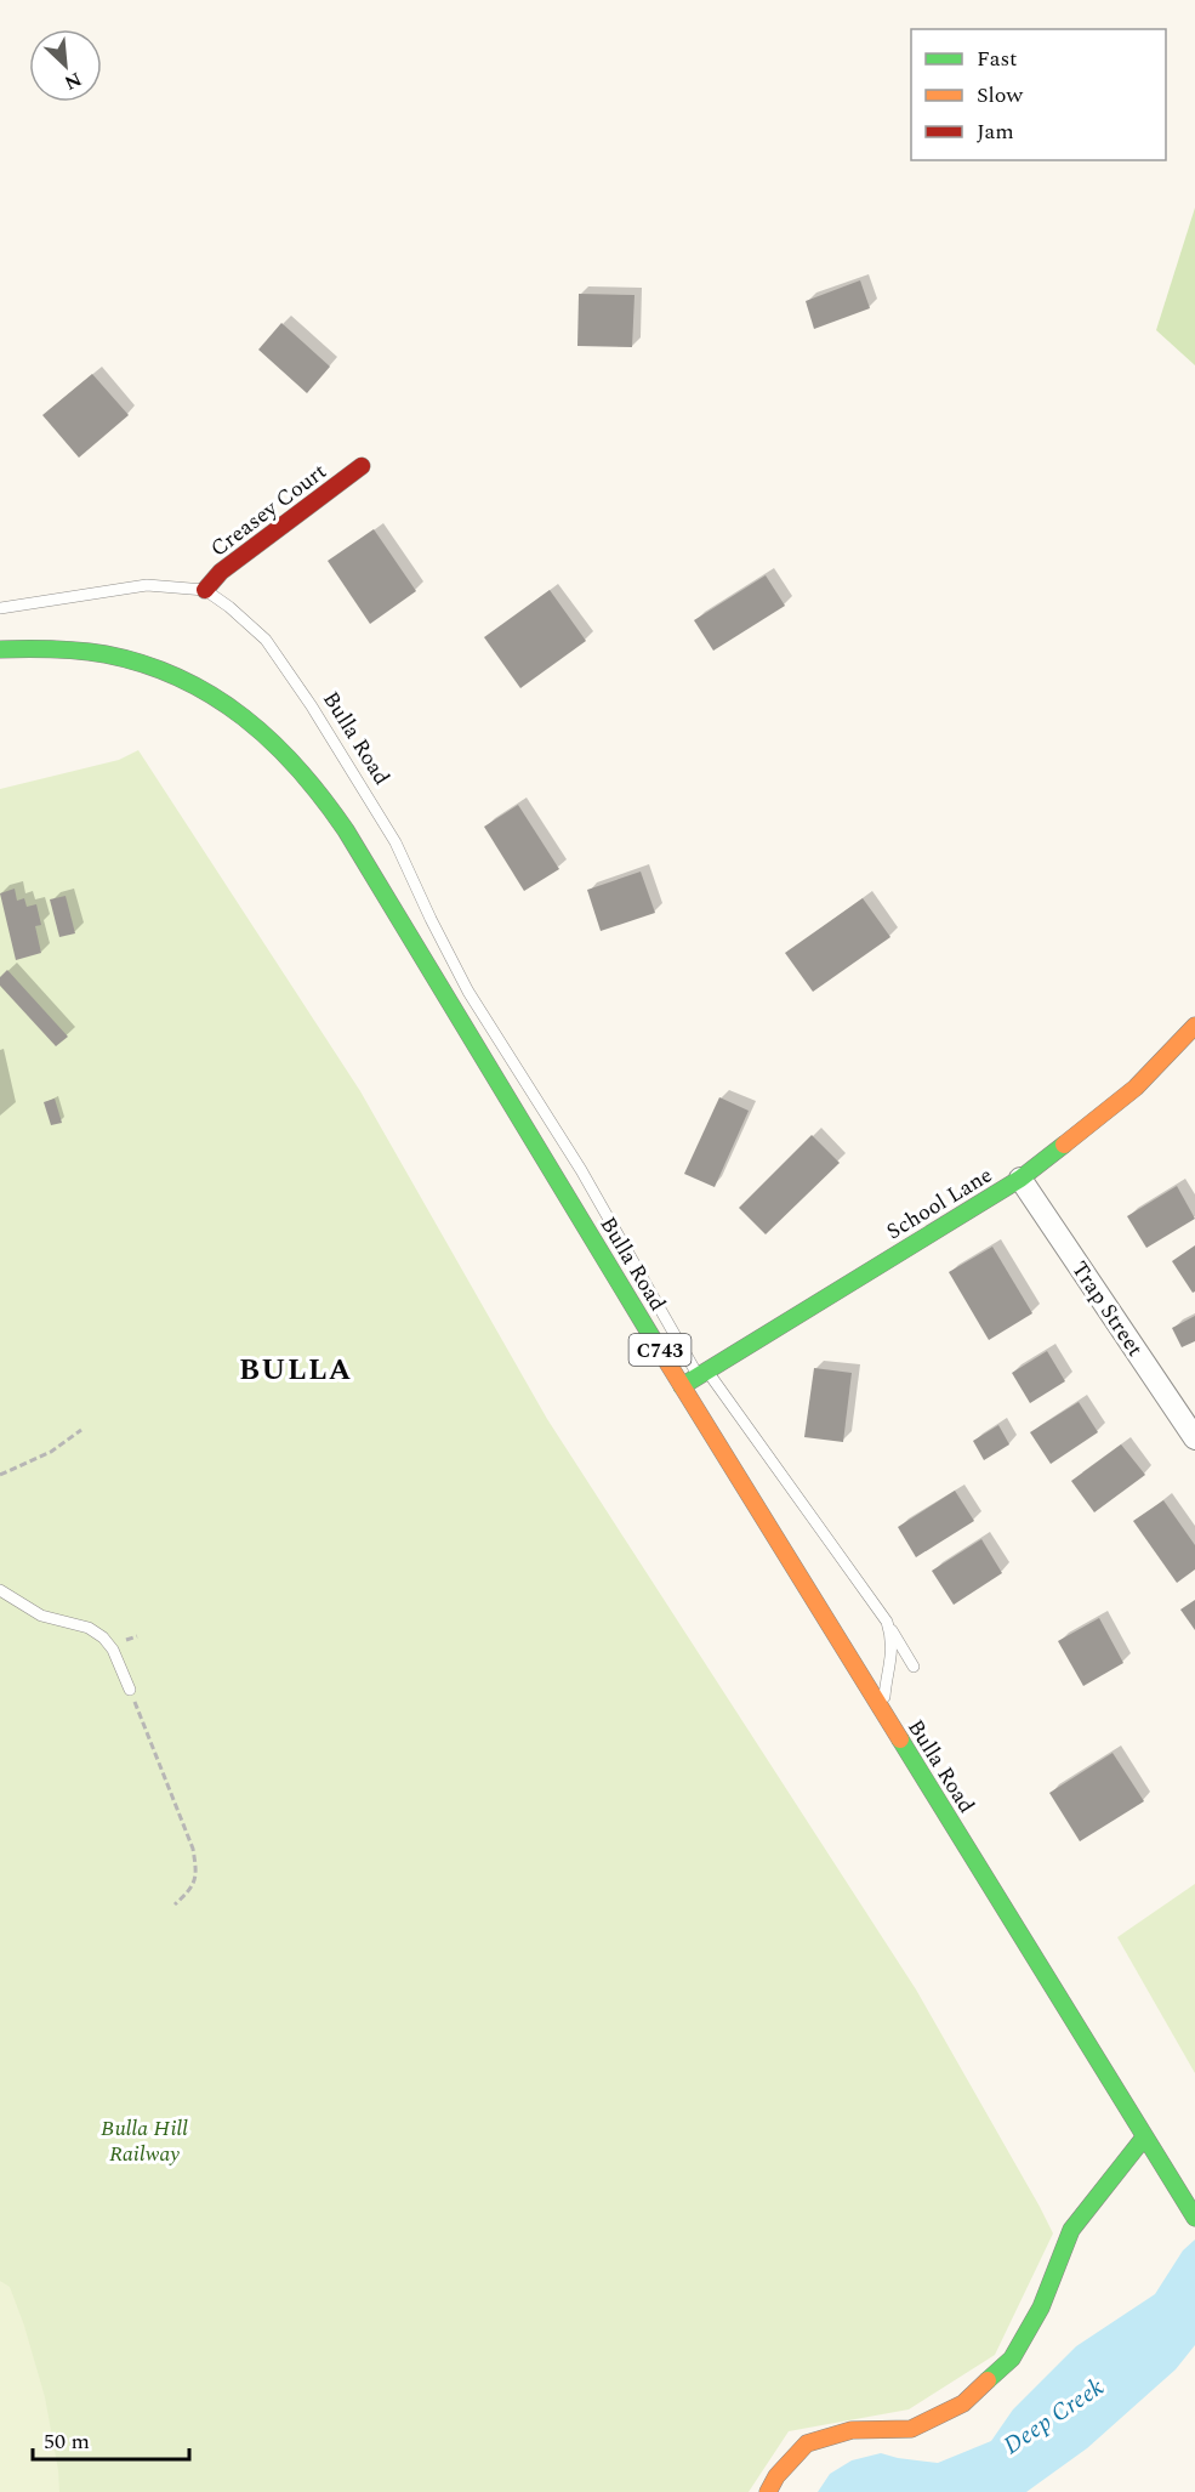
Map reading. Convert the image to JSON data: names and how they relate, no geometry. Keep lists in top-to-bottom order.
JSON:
{
  "streets": {
    "main road": [
      "Creasey Court",
      "Bulla Road",
      "School Lane",
      "C743"
    ],
    "street": ["Trap Street"]
  },
  "crossings": [
    ["Creasey Court", "Bulla Road"],
    ["Bulla Road", "School Lane"],
    ["School Lane", "Trap Street"]
  ],
  "districts": ["BULLA"],
  "water": ["Deep Creek"],
  "parks": ["Bulla Hill Railway"],
  "legend": ["Fast", "Slow", "Jam"],
  "scale_bar": "50 m",
  "north": "bottom right"
}
